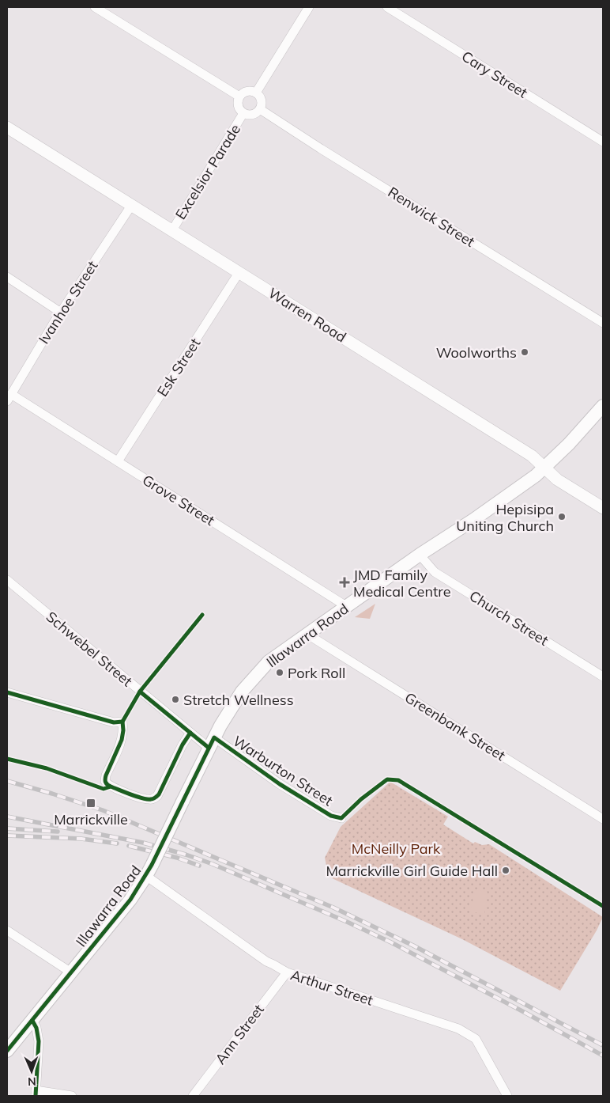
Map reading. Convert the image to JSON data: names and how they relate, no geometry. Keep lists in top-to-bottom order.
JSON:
{
  "streets": {
    "main road": ["Illawarra Road"],
    "street": [
      "Cary Street",
      "Excelsior Parade",
      "Renwick Street",
      "Ivanhoe Street",
      "Warren Road",
      "Esk Street",
      "Grove Street",
      "Church Street",
      "Schwebel Street",
      "Greenbank Street",
      "Warburton Street",
      "Arthur Street",
      "Ann Street"
    ]
  },
  "crossings": [
    ["Excelsior Parade", "Renwick Street"],
    ["Excelsior Parade", "Warren Road"],
    ["Ivanhoe Street", "Warren Road"],
    ["Ivanhoe Street", "Grove Street"],
    ["Warren Road", "Esk Street"],
    ["Warren Road", "Illawarra Road"],
    ["Esk Street", "Grove Street"],
    ["Grove Street", "Illawarra Road"],
    ["Church Street", "Illawarra Road"],
    ["Illawarra Road", "Schwebel Street"],
    ["Illawarra Road", "Greenbank Street"],
    ["Illawarra Road", "Warburton Street"],
    ["Illawarra Road", "Arthur Street"],
    ["Schwebel Street", "Warburton Street"],
    ["Arthur Street", "Ann Street"]
  ],
  "parks": ["McNeilly Park"],
  "places": {
    "other": [
      "Woolworths",
      "Hepisipa Uniting Church",
      "Pork Roll",
      "Stretch Wellness",
      "Marrickville Girl Guide Hall"
    ],
    "health": ["JMD Family Medical Centre"],
    "transit": ["Marrickville"]
  },
  "north": "bottom"
}
